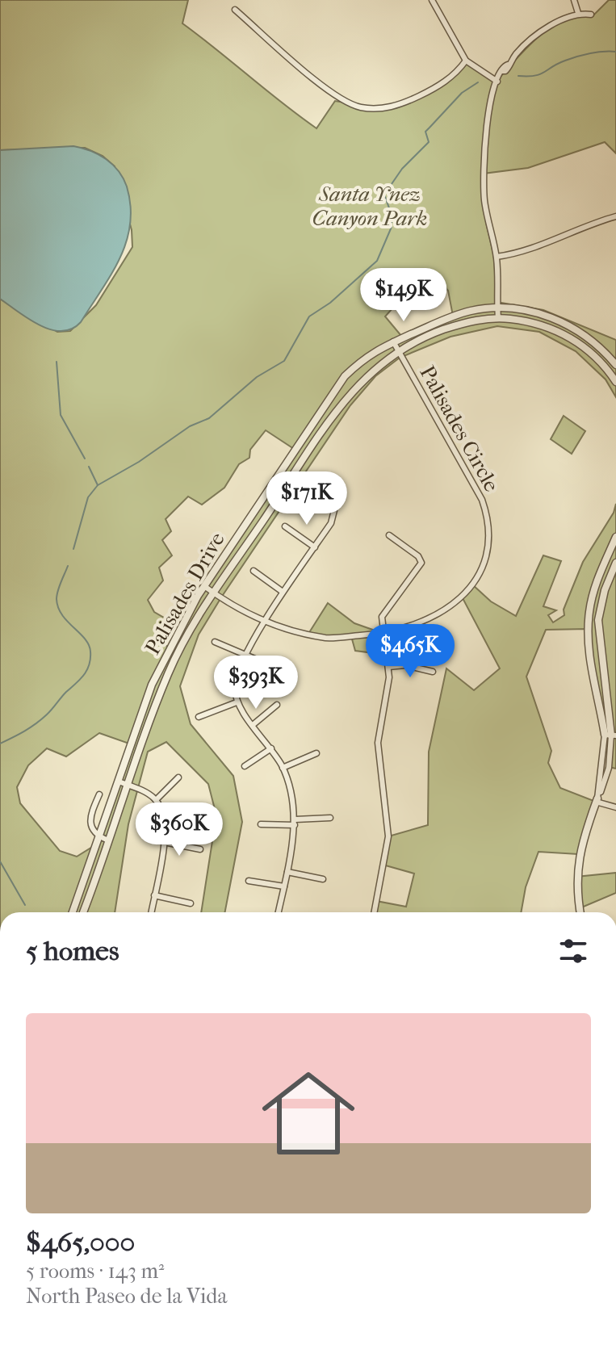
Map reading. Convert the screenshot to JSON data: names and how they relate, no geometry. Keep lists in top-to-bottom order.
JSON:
{
  "streets": {
    "street": ["Palisades Circle", "Palisades Drive"]
  },
  "crossings": [
    ["Palisades Circle", "Palisades Drive"]
  ],
  "parks": ["Santa Ynez Canyon Park"],
  "page": {
    "price": [
      "$149K",
      "$171K",
      "$465K",
      "$393K",
      "$360K"
    ],
    "heading": "5 homes",
    "list": [
      {
        "name": "$465,000",
        "note": "5 rooms · 143 m² · North Paseo de la Vida"
      }
    ]
  }
}
